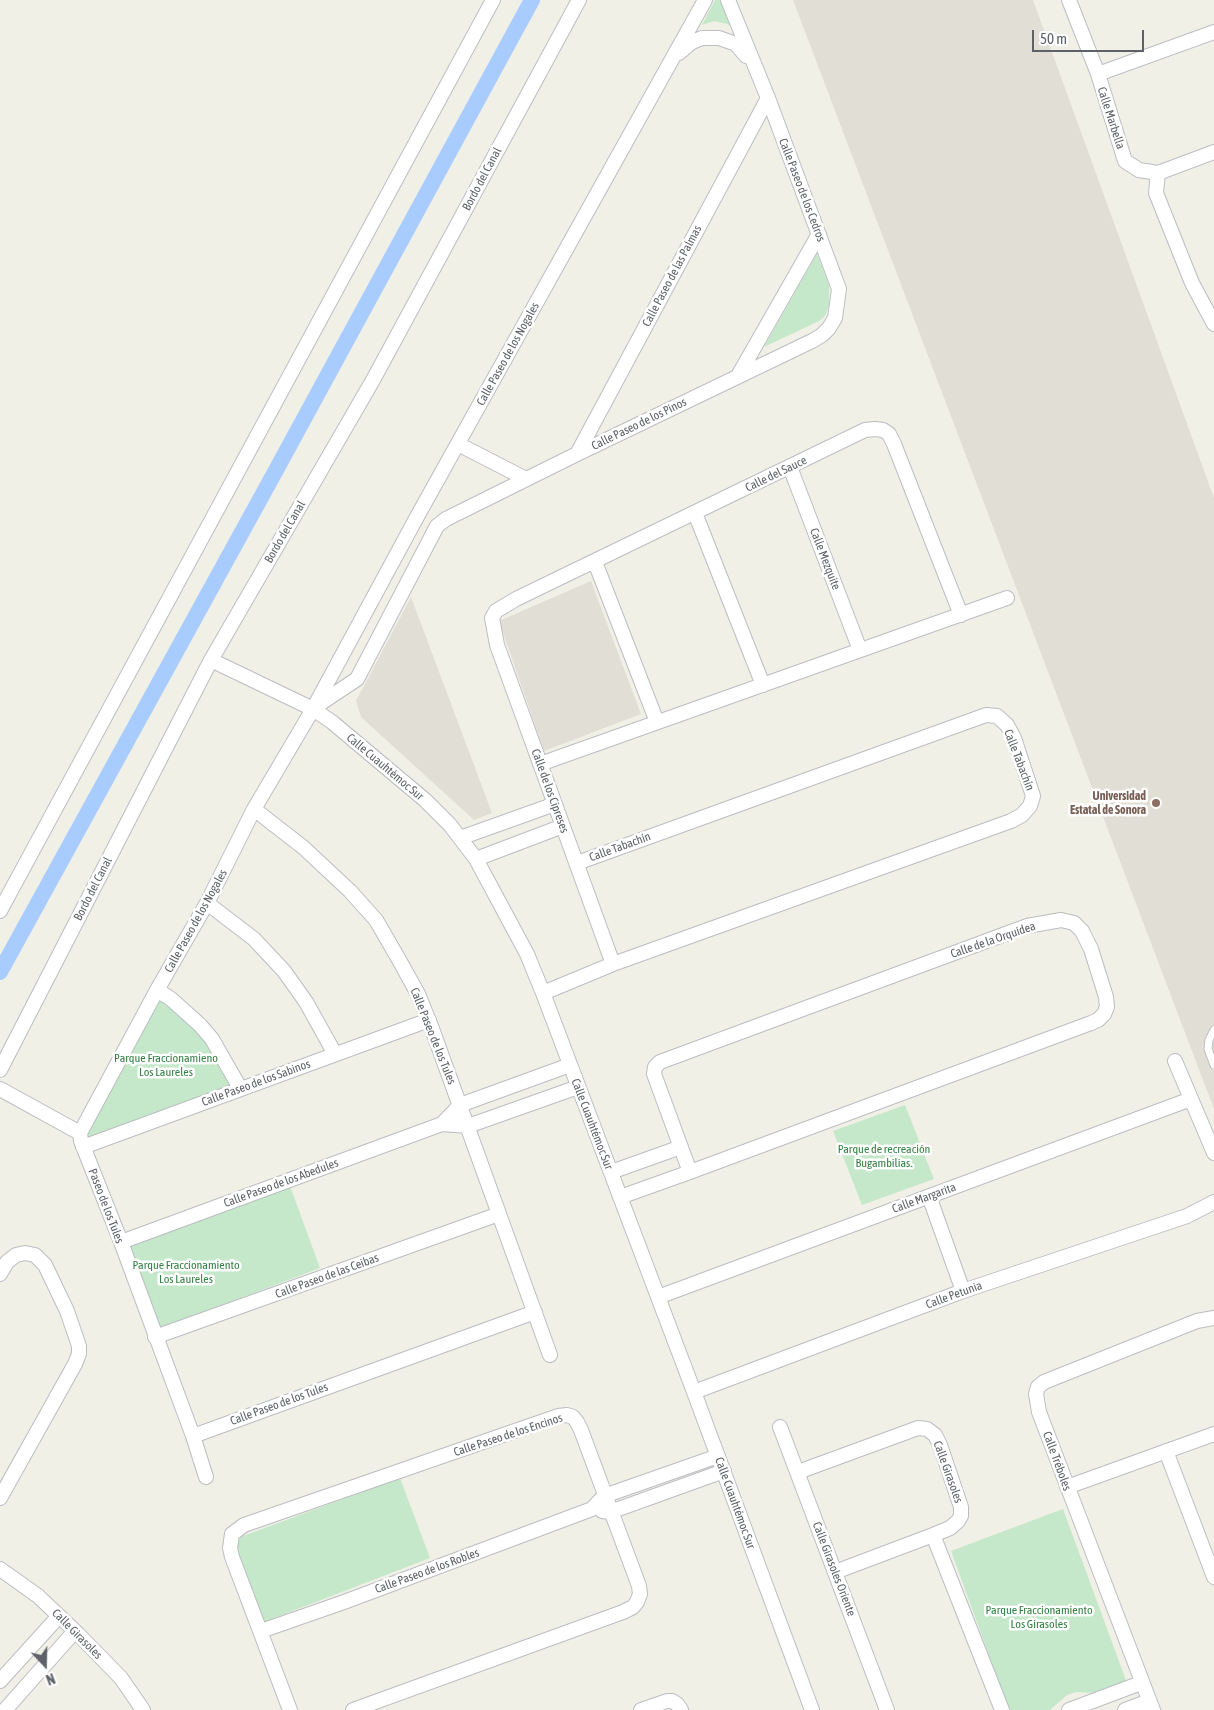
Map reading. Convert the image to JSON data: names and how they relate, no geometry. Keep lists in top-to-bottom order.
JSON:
{
  "streets": {
    "street": [
      "Calle Marbella",
      "Bordo del Canal",
      "Calle Paseo de los Cedros",
      "Calle Paseo de las Palmas",
      "Calle Paseo de los Nogales",
      "Calle Paseo de los Pinos",
      "Calle del Sauce",
      "Calle Mezquite",
      "Calle Tabachín",
      "Calle Cuauhtémoc Sur",
      "Calle de los Cipreses",
      "Calle de la Orquídea",
      "Calle Paseo de los Tules",
      "Calle Paseo de los Sabinos",
      "Calle Paseo de los Abedules",
      "Calle Margarita",
      "Paseo de los Tules",
      "Calle Paseo de las Ceibas",
      "Calle Petunia",
      "Calle Paseo de los Encinos",
      "Calle Tréboles",
      "Calle Girasoles",
      "Calle Girasoles Oriente",
      "Calle Paseo de los Robles"
    ]
  },
  "crossings": [
    ["Bordo del Canal", "Calle Cuauhtémoc Sur"],
    ["Calle Paseo de los Cedros", "Calle Paseo de las Palmas"],
    ["Calle Paseo de los Cedros", "Calle Paseo de los Nogales"],
    ["Calle Paseo de los Cedros", "Calle Paseo de los Pinos"],
    ["Calle Paseo de las Palmas", "Calle Paseo de los Pinos"],
    ["Calle Paseo de los Nogales", "Calle Paseo de los Pinos"],
    ["Calle Paseo de los Nogales", "Calle Cuauhtémoc Sur"],
    ["Calle Paseo de los Nogales", "Calle Paseo de los Tules"],
    ["Calle Paseo de los Nogales", "Calle Paseo de los Sabinos"],
    ["Calle Paseo de los Nogales", "Paseo de los Tules"],
    ["Calle del Sauce", "Calle Mezquite"],
    ["Calle del Sauce", "Calle de los Cipreses"],
    ["Calle Tabachín", "Calle de los Cipreses"],
    ["Calle Cuauhtémoc Sur", "Calle de la Orquídea"],
    ["Calle Cuauhtémoc Sur", "Calle Paseo de los Abedules"],
    ["Calle Cuauhtémoc Sur", "Calle Margarita"],
    ["Calle Cuauhtémoc Sur", "Calle Petunia"],
    ["Calle Cuauhtémoc Sur", "Calle Paseo de los Robles"],
    ["Calle Paseo de los Tules", "Calle Paseo de los Sabinos"],
    ["Calle Paseo de los Tules", "Calle Paseo de los Abedules"],
    ["Calle Paseo de los Tules", "Paseo de los Tules"],
    ["Calle Paseo de los Tules", "Calle Paseo de las Ceibas"],
    ["Calle Paseo de los Sabinos", "Paseo de los Tules"],
    ["Calle Paseo de los Abedules", "Paseo de los Tules"],
    ["Paseo de los Tules", "Calle Paseo de las Ceibas"],
    ["Calle Paseo de los Encinos", "Calle Paseo de los Robles"],
    ["Calle Girasoles", "Calle Girasoles Oriente"]
  ],
  "parks": [
    "Parque Fraccionamieno Los Laureles",
    "Parque de recreación Bugambilias.",
    "Parque Fraccionamiento Los Laureles",
    "Parque Fraccionamiento Los Girasoles"
  ],
  "places": ["Universidad Estatal de Sonora"],
  "scale_bar": "50 m",
  "north": "bottom"
}
